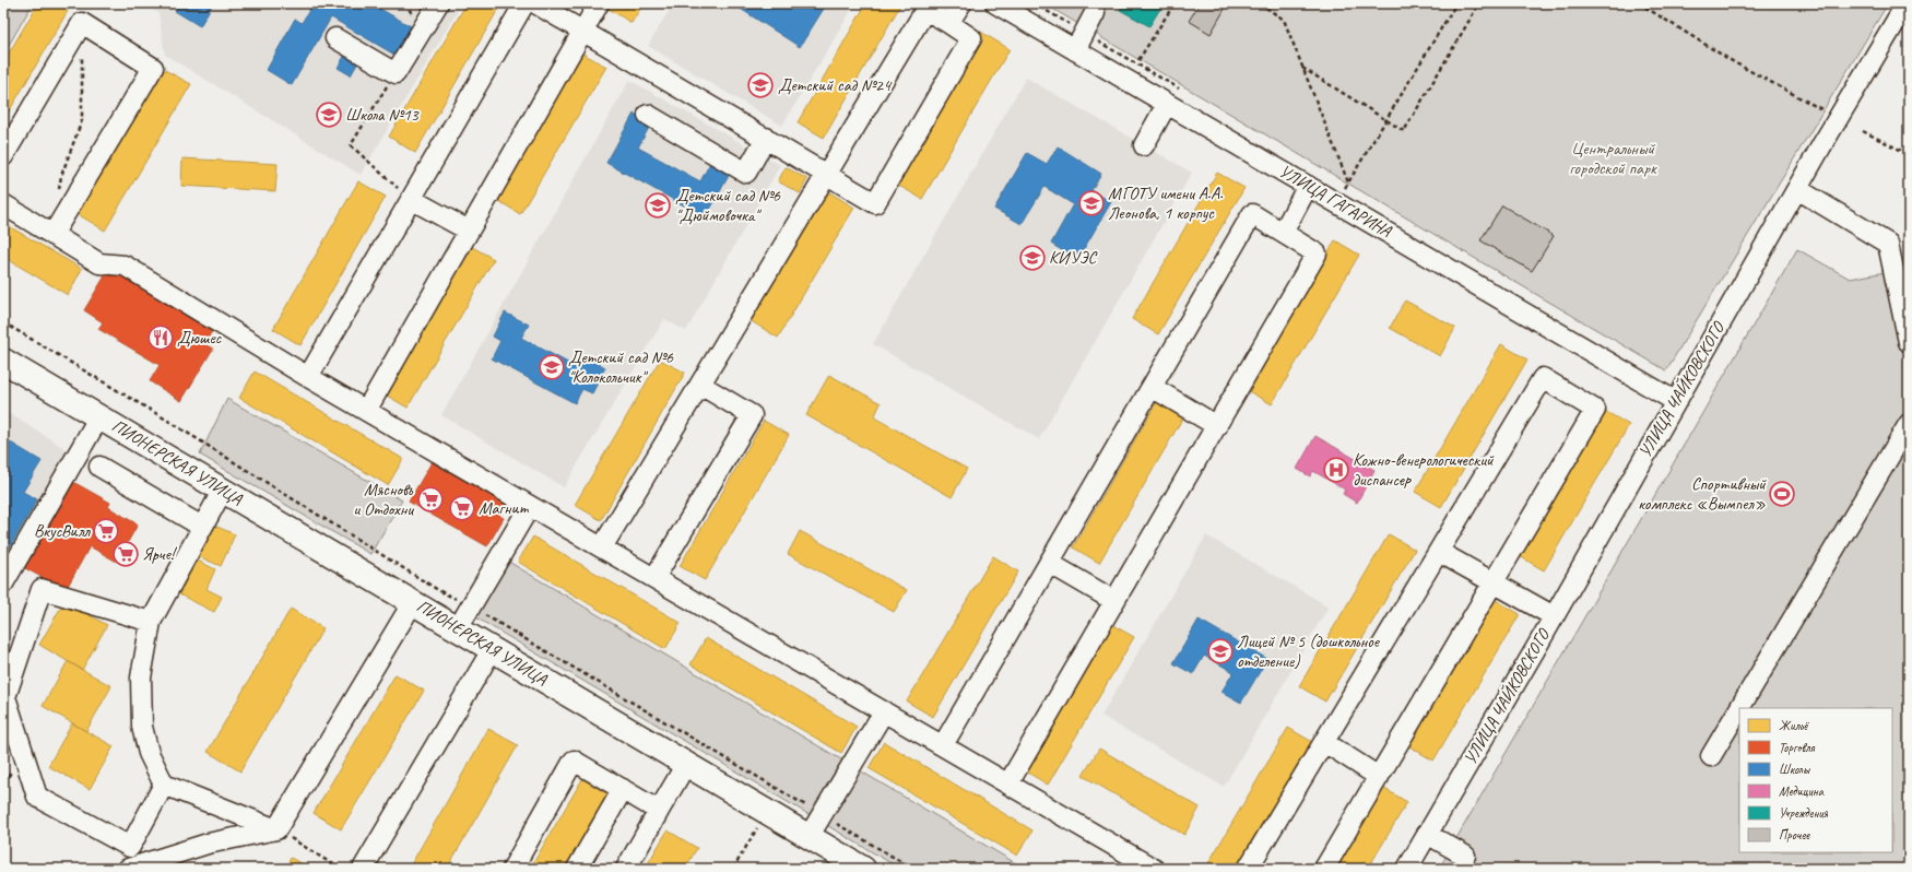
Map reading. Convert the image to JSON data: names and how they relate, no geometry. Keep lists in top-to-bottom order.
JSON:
{
  "streets": {
    "main road": ["ПИОНЕРСКАЯ УЛИЦА"],
    "street": ["УЛИЦА ГАГАРИНА", "УЛИЦА ЧАЙКОВСКОГО"]
  },
  "crossings": [
    ["УЛИЦА ГАГАРИНА", "УЛИЦА ЧАЙКОВСКОГО"]
  ],
  "parks": ["Центральный городской парк"],
  "places": {
    "school or university": [
      "Детский сад №24",
      "Школа №13",
      "МГОТУ имени А.А. Леонова, 1 корпус",
      "Детский сад №6 \"Дюймовочка\"",
      "КИУЭС",
      "Детский сад №6 \"Колокольчик\"",
      "Лицей № 5 (дошкольное отделение)"
    ],
    "restaurant": ["Дюшес"],
    "hospital": ["Кожно-венерологический диспансер"],
    "sports": ["Спортивный комплекс «Вымпел»"],
    "supermarket": [
      "Мясновъ и Отдохни",
      "Магнит",
      "ВкусВилл",
      "Ярче!"
    ]
  },
  "legend": [
    "Жильё",
    "Торговля",
    "Школы",
    "Медицина",
    "Учреждения",
    "Прочее"
  ]
}
